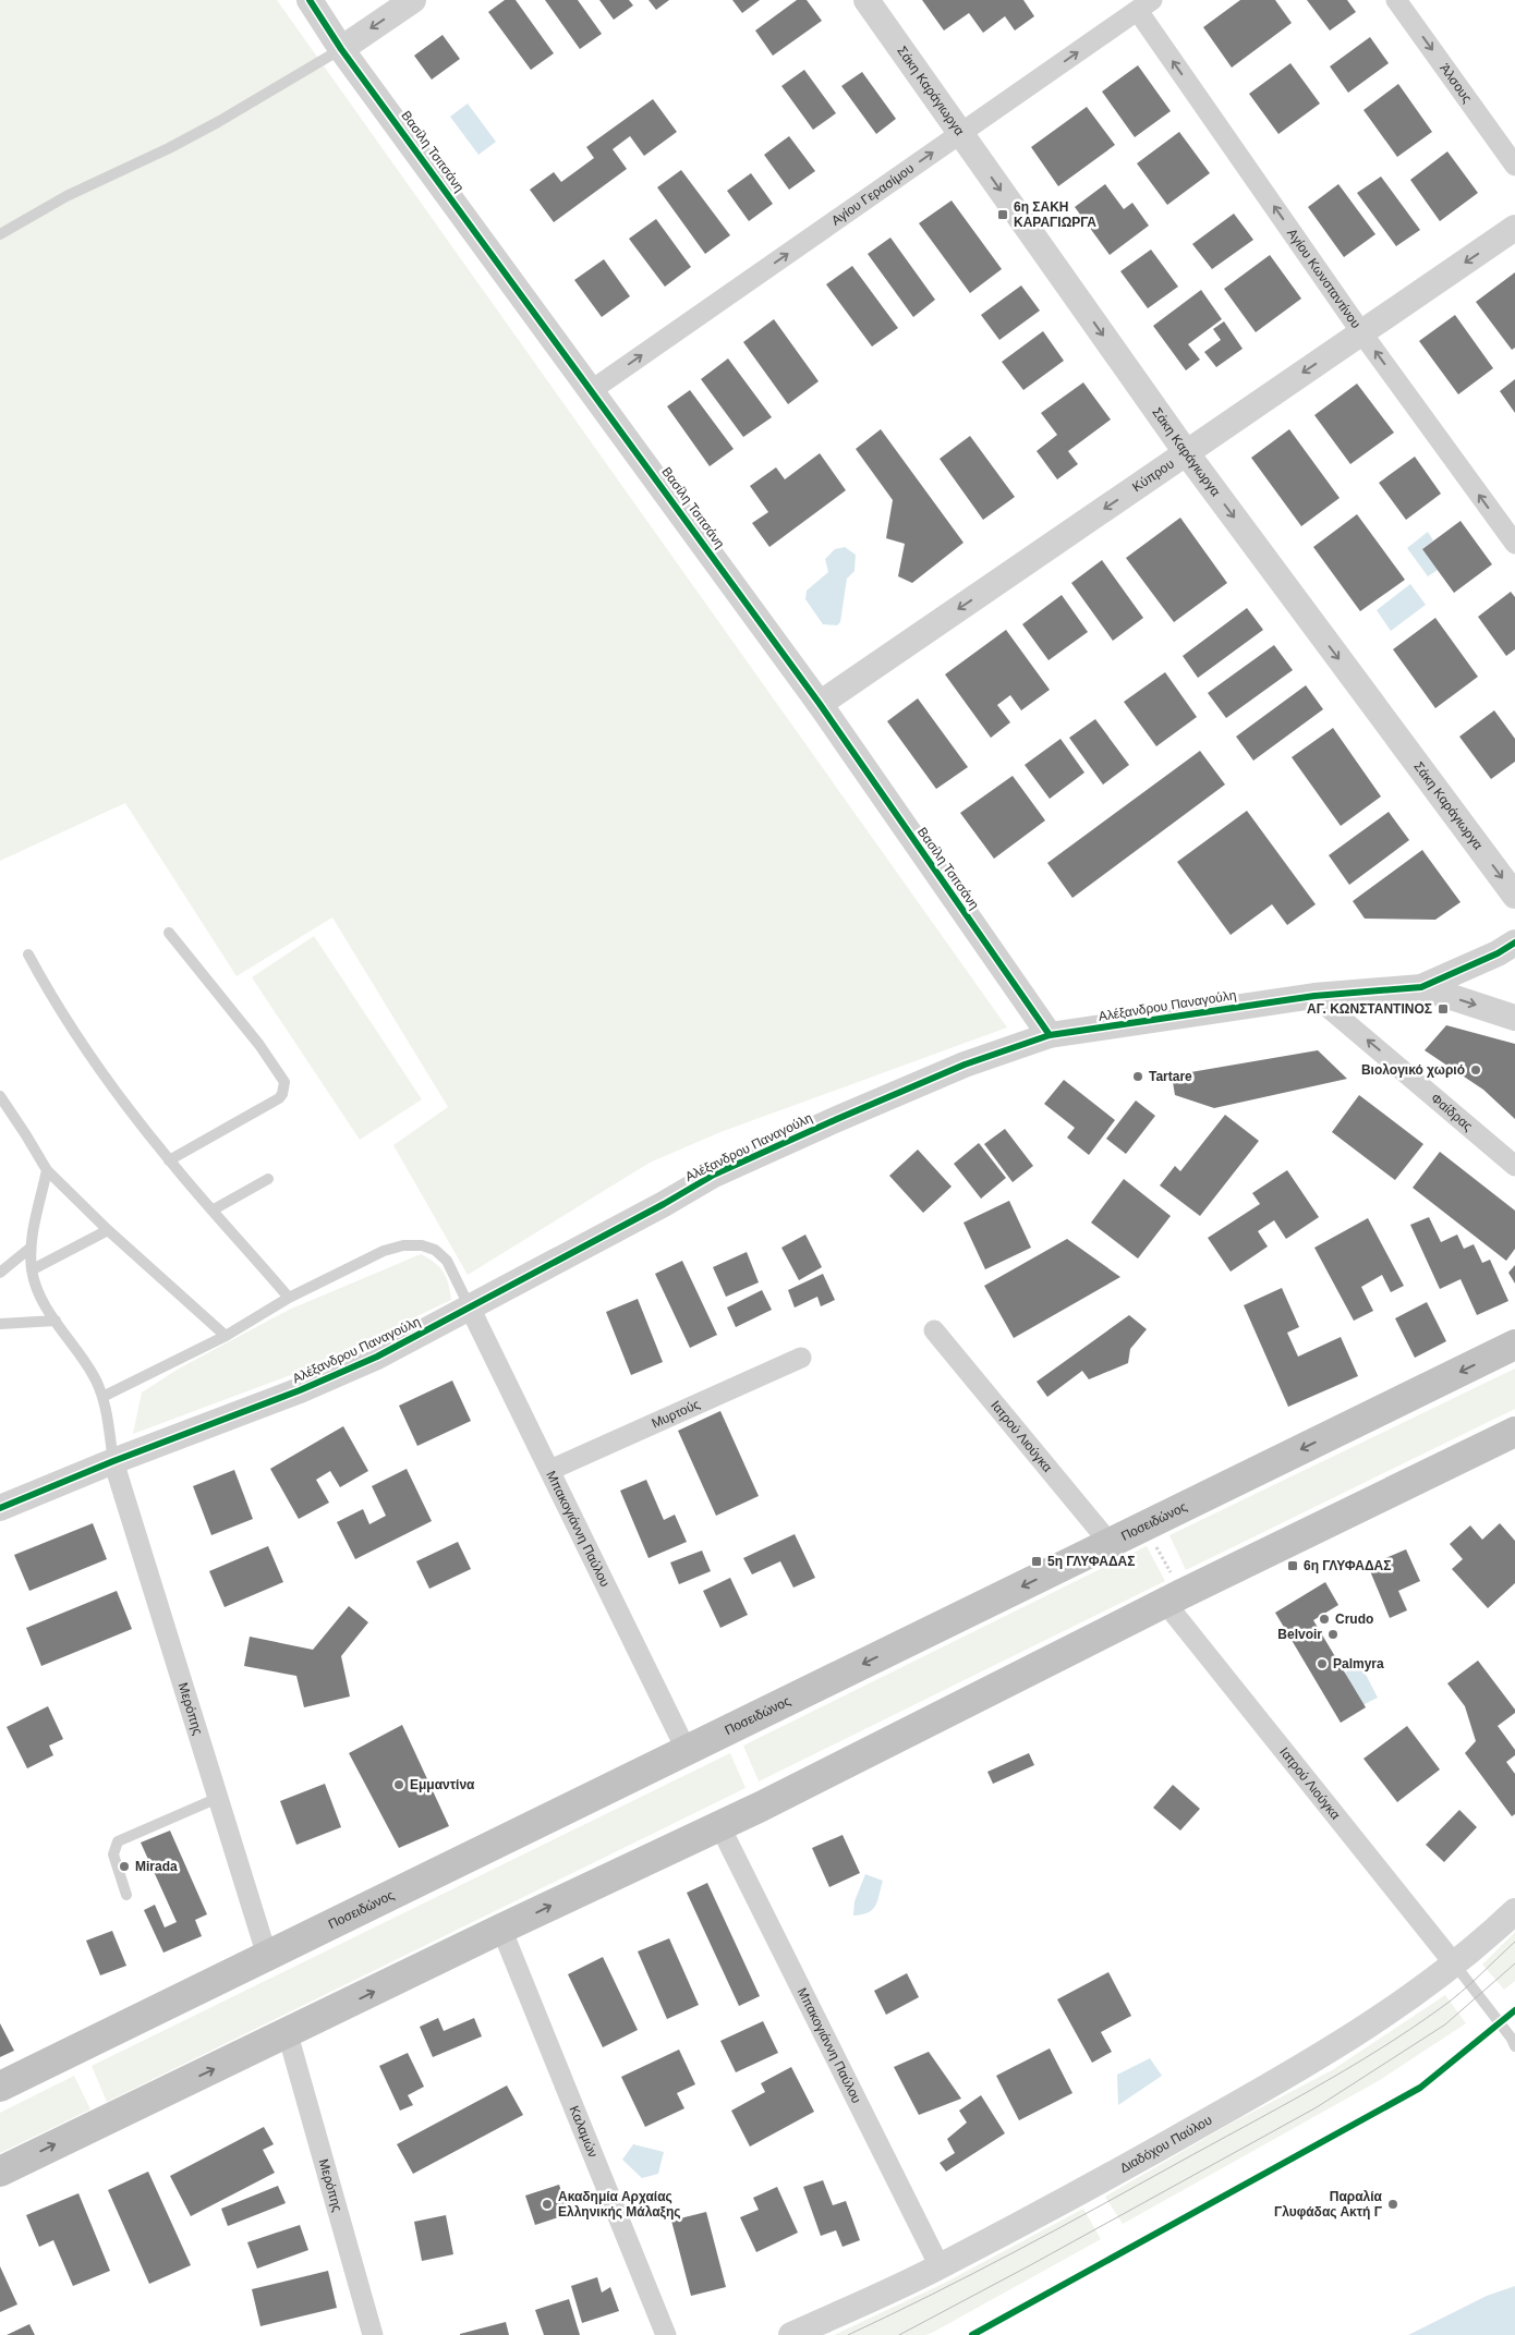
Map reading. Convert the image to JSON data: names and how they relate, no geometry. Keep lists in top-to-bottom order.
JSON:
{
  "streets": {
    "highway": ["Ποσειδώνος"],
    "street": [
      "Άλσους",
      "Σάκη Καράγιωργα",
      "Βασίλη Τσιτσάνη",
      "Αγίου Γερασίμου",
      "Αγίου Κωνσταντίνου",
      "Κύπρου",
      "Αλέξανδρου Παναγούλη",
      "Φαίδρας",
      "Μυρτούς",
      "Ιατρού Λιούγκα",
      "Μπακογιάννη Παύλου",
      "Μερόπης",
      "Καλαμών",
      "Διαδόχου Παύλου"
    ]
  },
  "crossings": [
    ["Σάκη Καράγιωργα", "Αγίου Γερασίμου"],
    ["Σάκη Καράγιωργα", "Κύπρου"],
    ["Βασίλη Τσιτσάνη", "Αγίου Γερασίμου"],
    ["Βασίλη Τσιτσάνη", "Κύπρου"],
    ["Βασίλη Τσιτσάνη", "Αλέξανδρου Παναγούλη"],
    ["Αγίου Γερασίμου", "Αγίου Κωνσταντίνου"],
    ["Αγίου Κωνσταντίνου", "Κύπρου"],
    ["Αλέξανδρου Παναγούλη", "Φαίδρας"],
    ["Αλέξανδρου Παναγούλη", "Μπακογιάννη Παύλου"],
    ["Αλέξανδρου Παναγούλη", "Μερόπης"],
    ["Μυρτούς", "Μπακογιάννη Παύλου"],
    ["Ιατρού Λιούγκα", "Ποσειδώνος"],
    ["Ιατρού Λιούγκα", "Διαδόχου Παύλου"],
    ["Ποσειδώνος", "Μπακογιάννη Παύλου"],
    ["Ποσειδώνος", "Μερόπης"],
    ["Μπακογιάννη Παύλου", "Διαδόχου Παύλου"]
  ],
  "one_way": [
    "Άλσους",
    "Σάκη Καράγιωργα",
    "Αγίου Γερασίμου",
    "Αγίου Κωνσταντίνου",
    "Κύπρου",
    "Φαίδρας"
  ],
  "places": {
    "transit": [
      "6η ΣΑΚΗ ΚΑΡΑΓΙΩΡΓΑ",
      "ΑΓ. ΚΩΝΣΤΑΝΤΙΝΟΣ",
      "5η ΓΛΥΦΑΔΑΣ",
      "6η ΓΛΥΦΑΔΑΣ"
    ],
    "other": [
      "Βιολογικό χωριό",
      "Tartare",
      "Crudo",
      "Belvoir",
      "Palmyra",
      "Εμμαντίνα",
      "Mirada",
      "Ακαδημία Αρχαίας Ελληνικής Μάλαξης",
      "Παραλία Γλυφάδας Ακτή Γ"
    ]
  }
}
